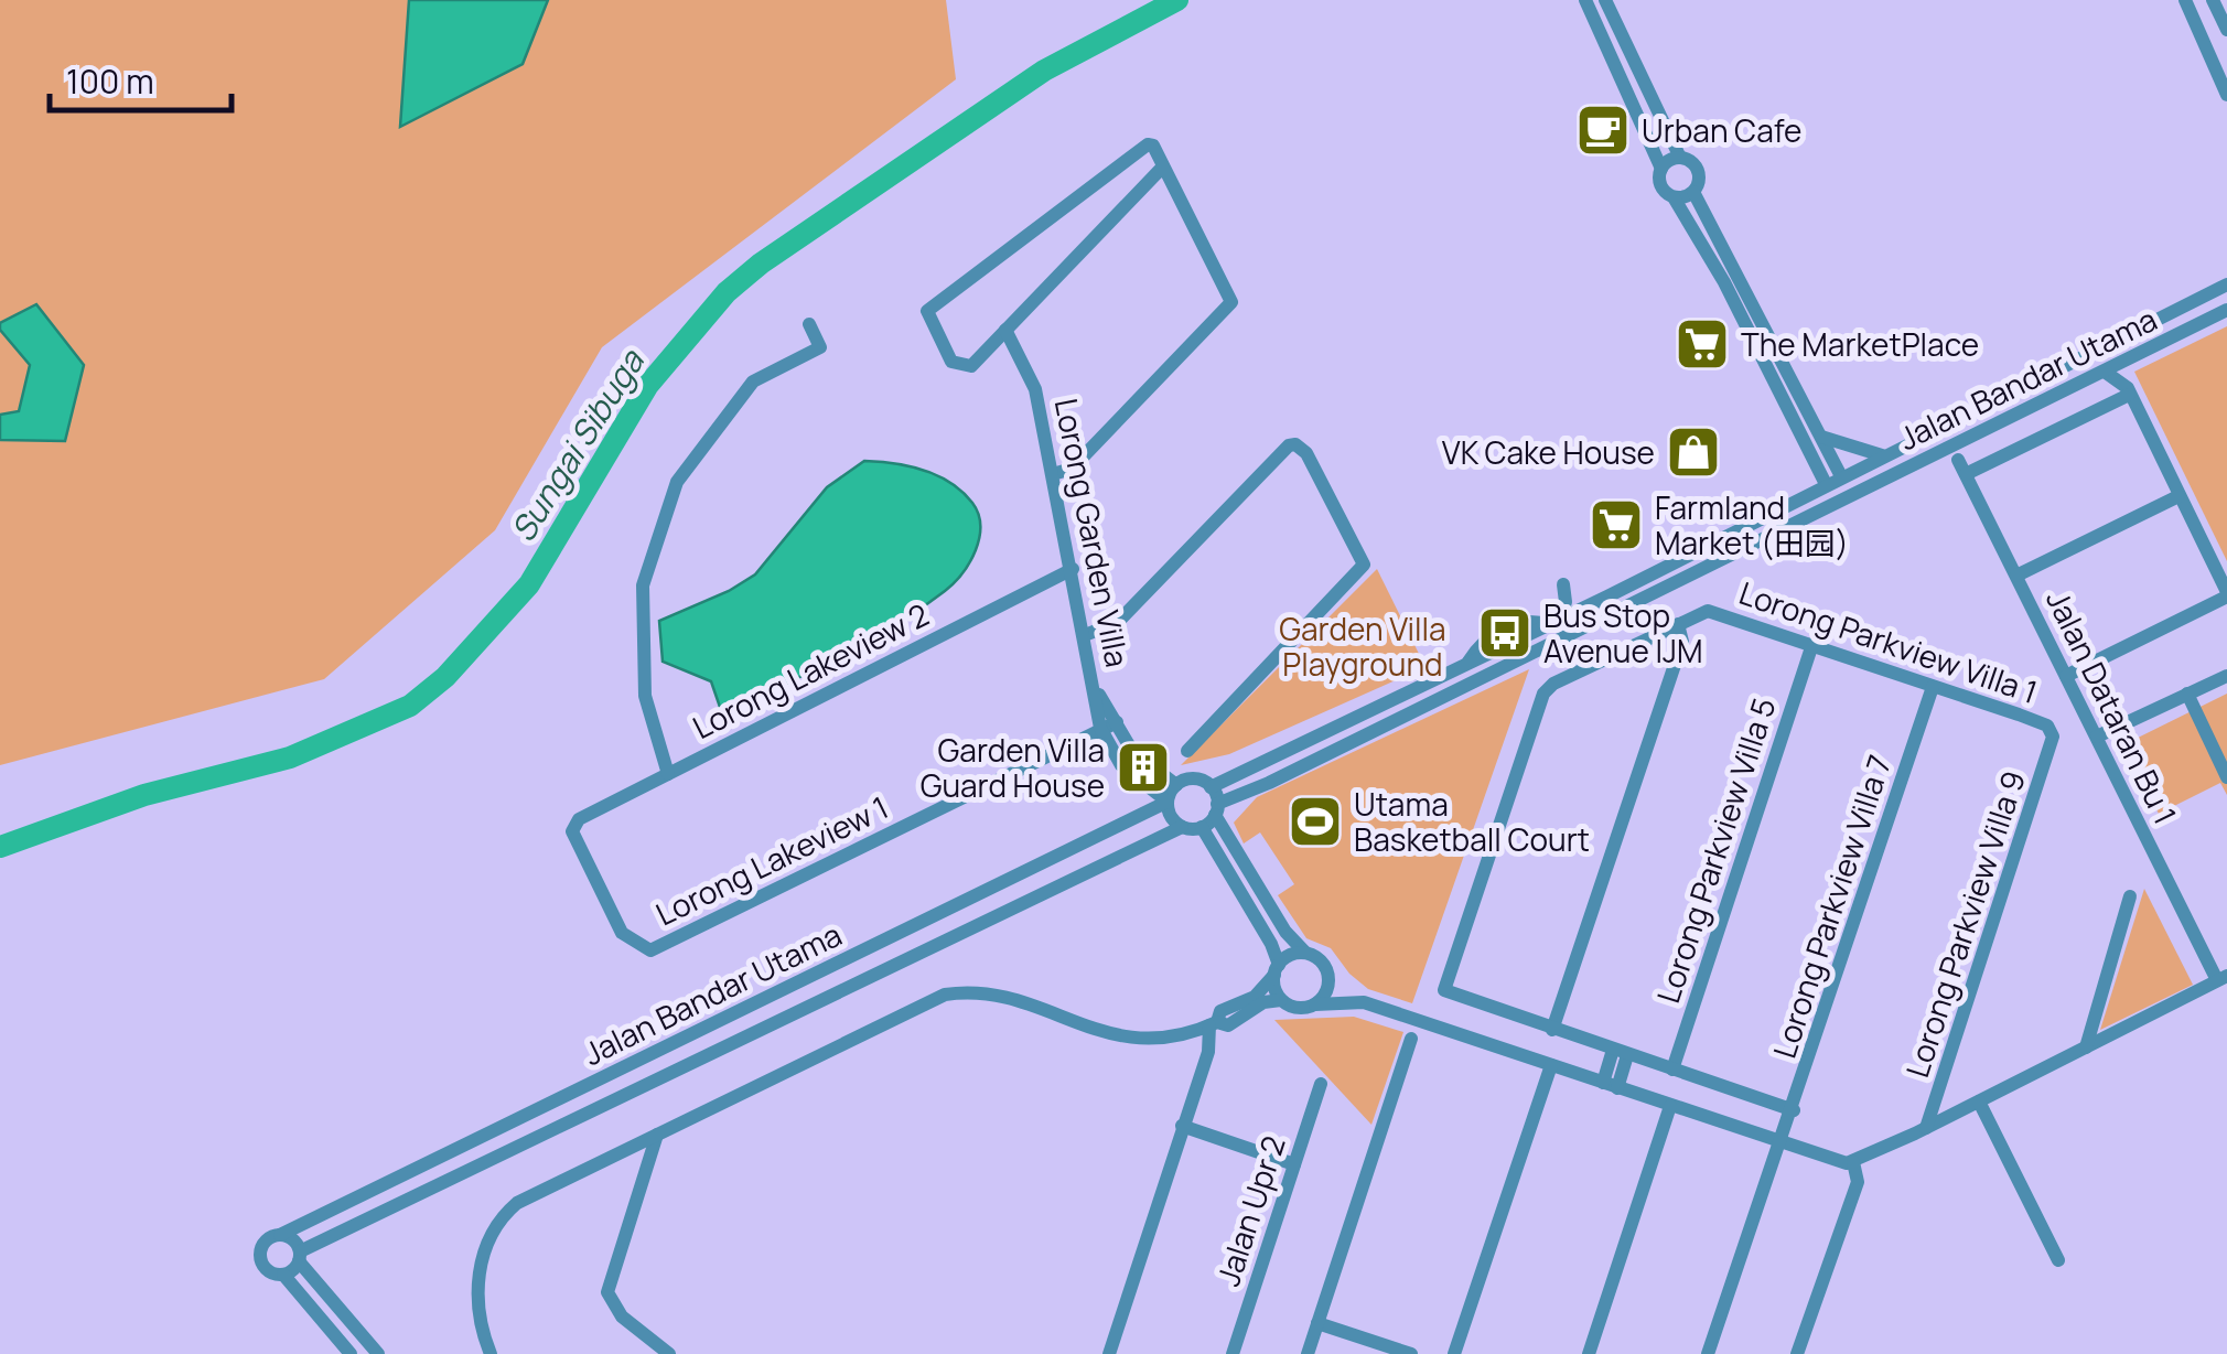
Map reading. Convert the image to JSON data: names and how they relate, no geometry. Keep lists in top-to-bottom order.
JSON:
{
  "streets": {
    "street": [
      "Jalan Bandar Utama",
      "Lorong Garden Villa",
      "Lorong Parkview Villa 1",
      "Lorong Lakeview 2",
      "Jalan Dataran Bu 1",
      "Lorong Parkview Villa 5",
      "Lorong Lakeview 1",
      "Lorong Parkview Villa 7",
      "Lorong Parkview Villa 9",
      "Jalan Upr 2"
    ]
  },
  "crossings": [
    ["Jalan Bandar Utama", "Lorong Garden Villa"],
    ["Lorong Garden Villa", "Lorong Lakeview 2"],
    ["Lorong Garden Villa", "Lorong Lakeview 1"],
    ["Lorong Parkview Villa 1", "Lorong Parkview Villa 5"],
    ["Lorong Parkview Villa 1", "Lorong Parkview Villa 7"],
    ["Lorong Parkview Villa 1", "Lorong Parkview Villa 9"],
    ["Lorong Lakeview 2", "Lorong Lakeview 1"]
  ],
  "water": ["Sungai Sibuga"],
  "parks": ["Garden Villa Playground"],
  "places": {
    "cafe": ["Urban Cafe"],
    "supermarket": ["The MarketPlace", "Farmland Market (田园)"],
    "shop": ["VK Cake House"],
    "bus stop": ["Bus Stop Avenue IJM"],
    "building": ["Garden Villa Guard House"],
    "sports": ["Utama Basketball Court"]
  },
  "scale_bar": "100 m"
}
